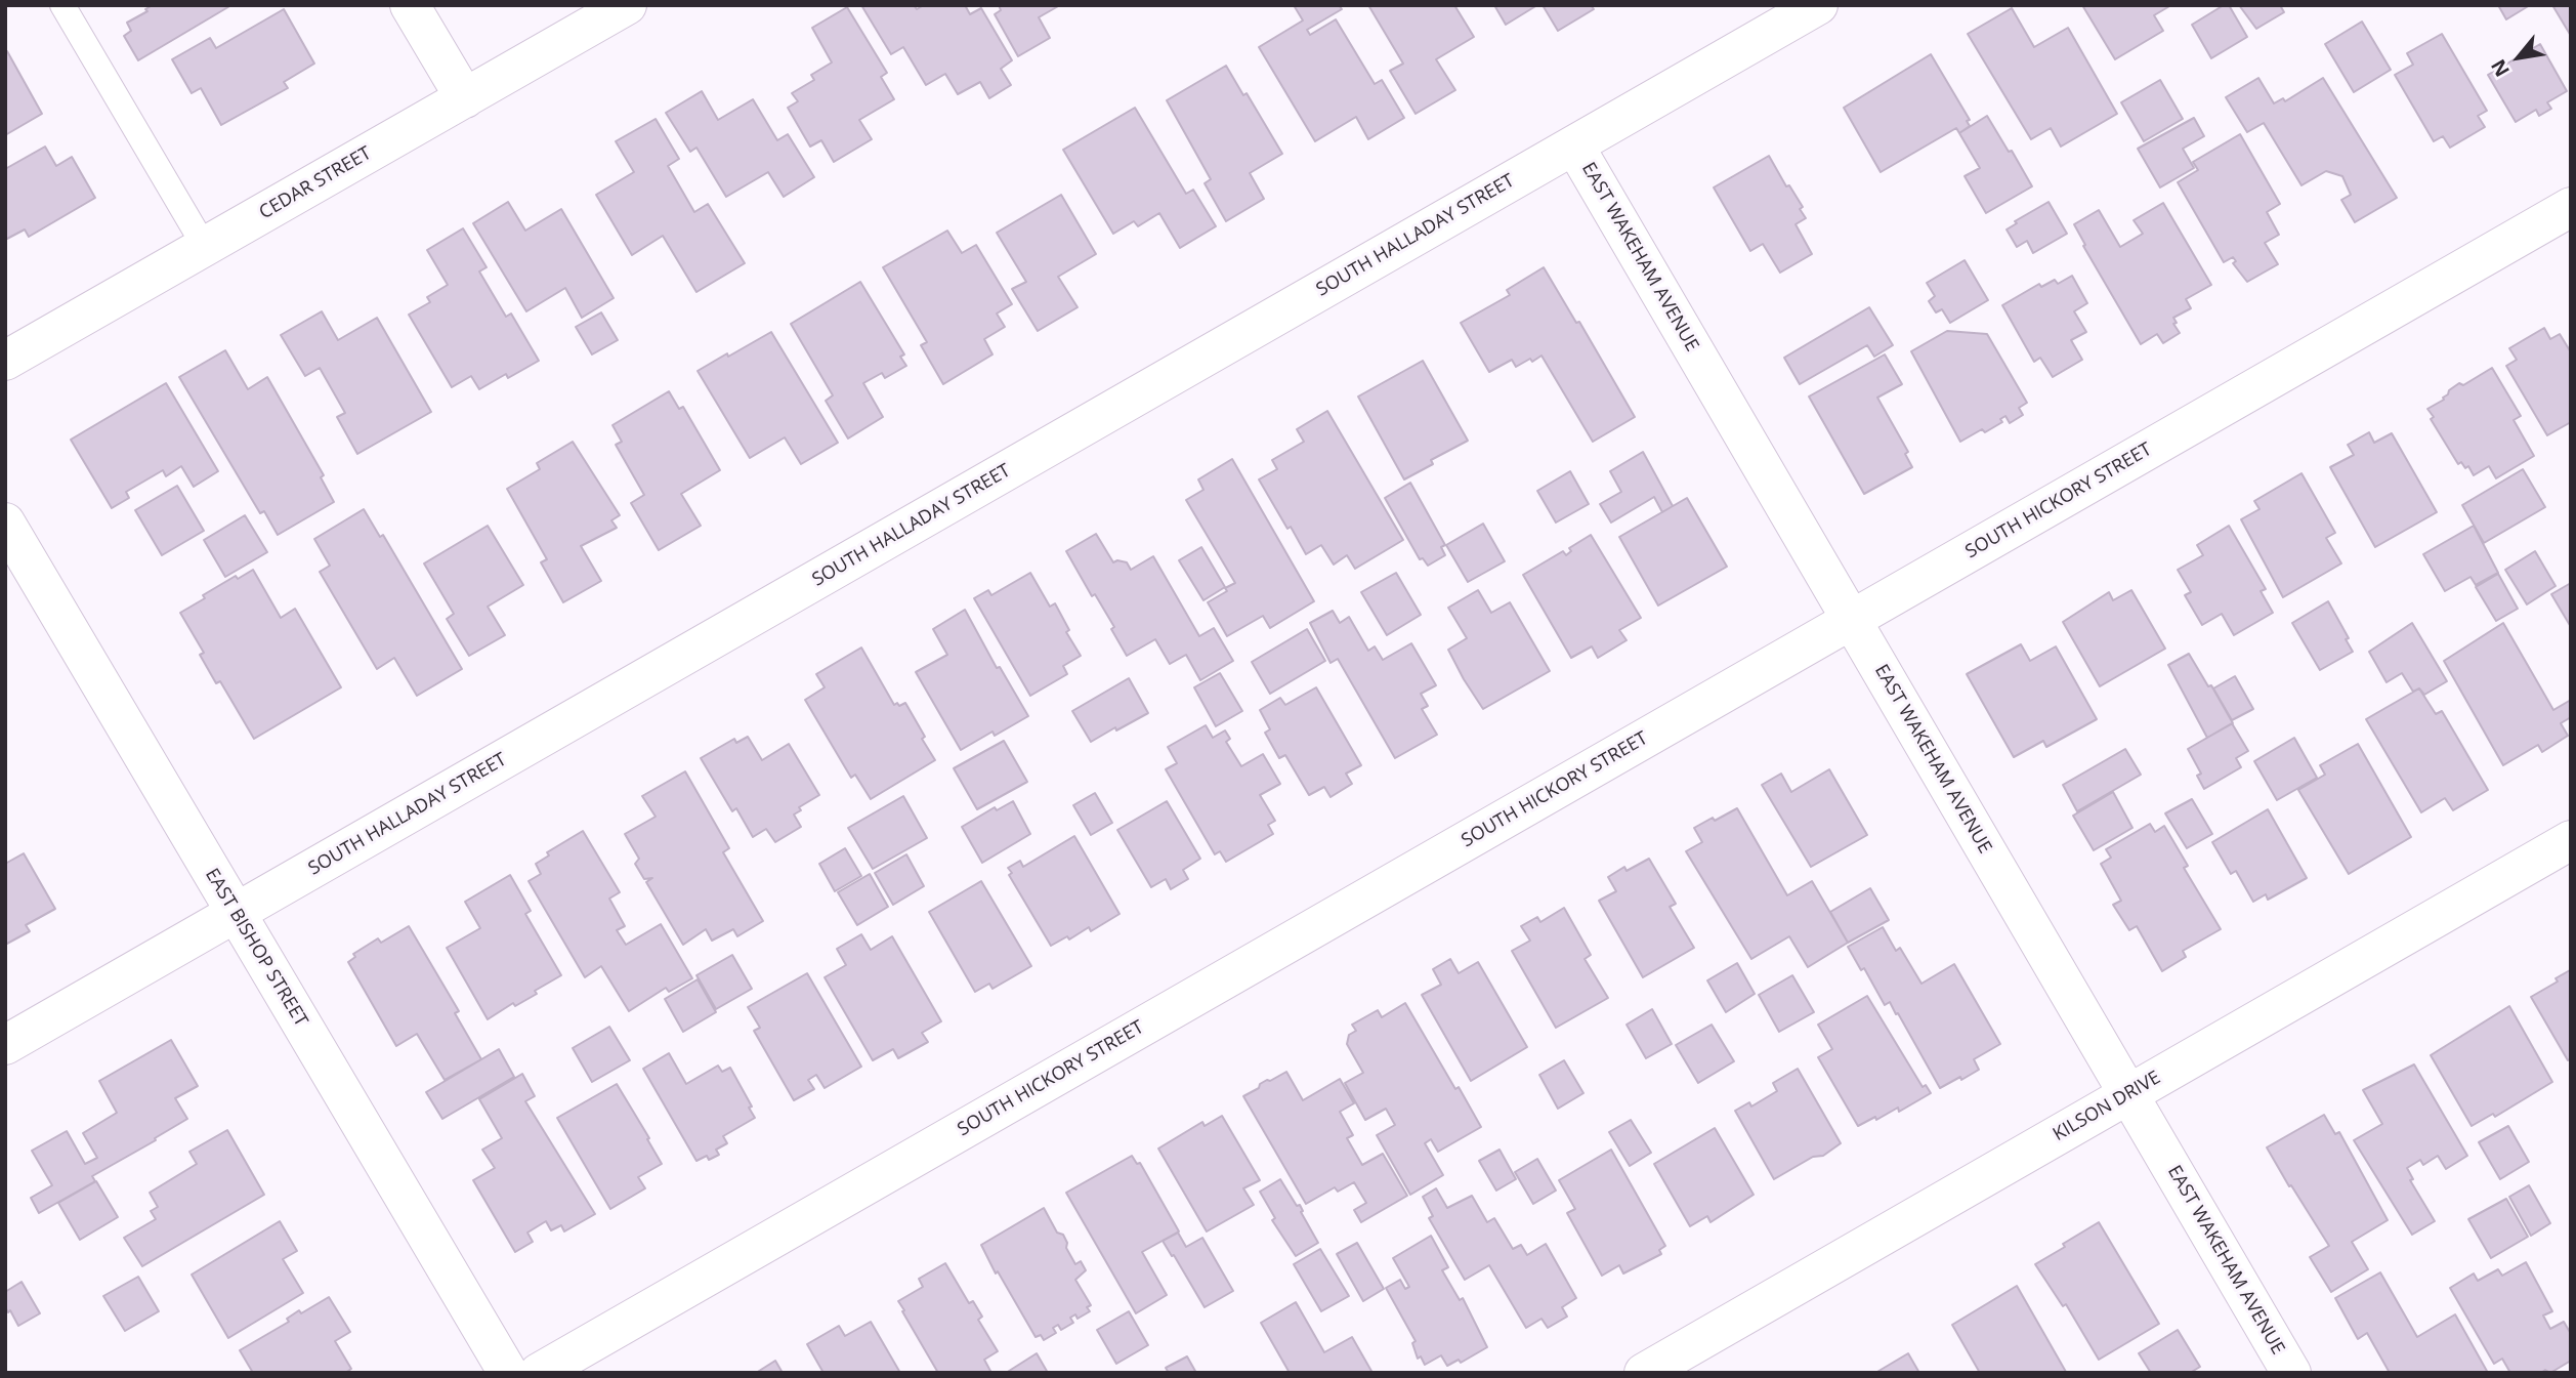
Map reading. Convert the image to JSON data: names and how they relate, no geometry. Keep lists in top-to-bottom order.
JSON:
{
  "streets": {
    "street": [
      "CEDAR STREET",
      "SOUTH HALLADAY STREET",
      "EAST WAKEHAM AVENUE",
      "SOUTH HICKORY STREET",
      "EAST BISHOP STREET",
      "KILSON DRIVE"
    ]
  },
  "crossings": [
    ["SOUTH HALLADAY STREET", "EAST WAKEHAM AVENUE"],
    ["SOUTH HALLADAY STREET", "EAST BISHOP STREET"],
    ["EAST WAKEHAM AVENUE", "SOUTH HICKORY STREET"],
    ["EAST WAKEHAM AVENUE", "KILSON DRIVE"]
  ],
  "north": "bottom left"
}
